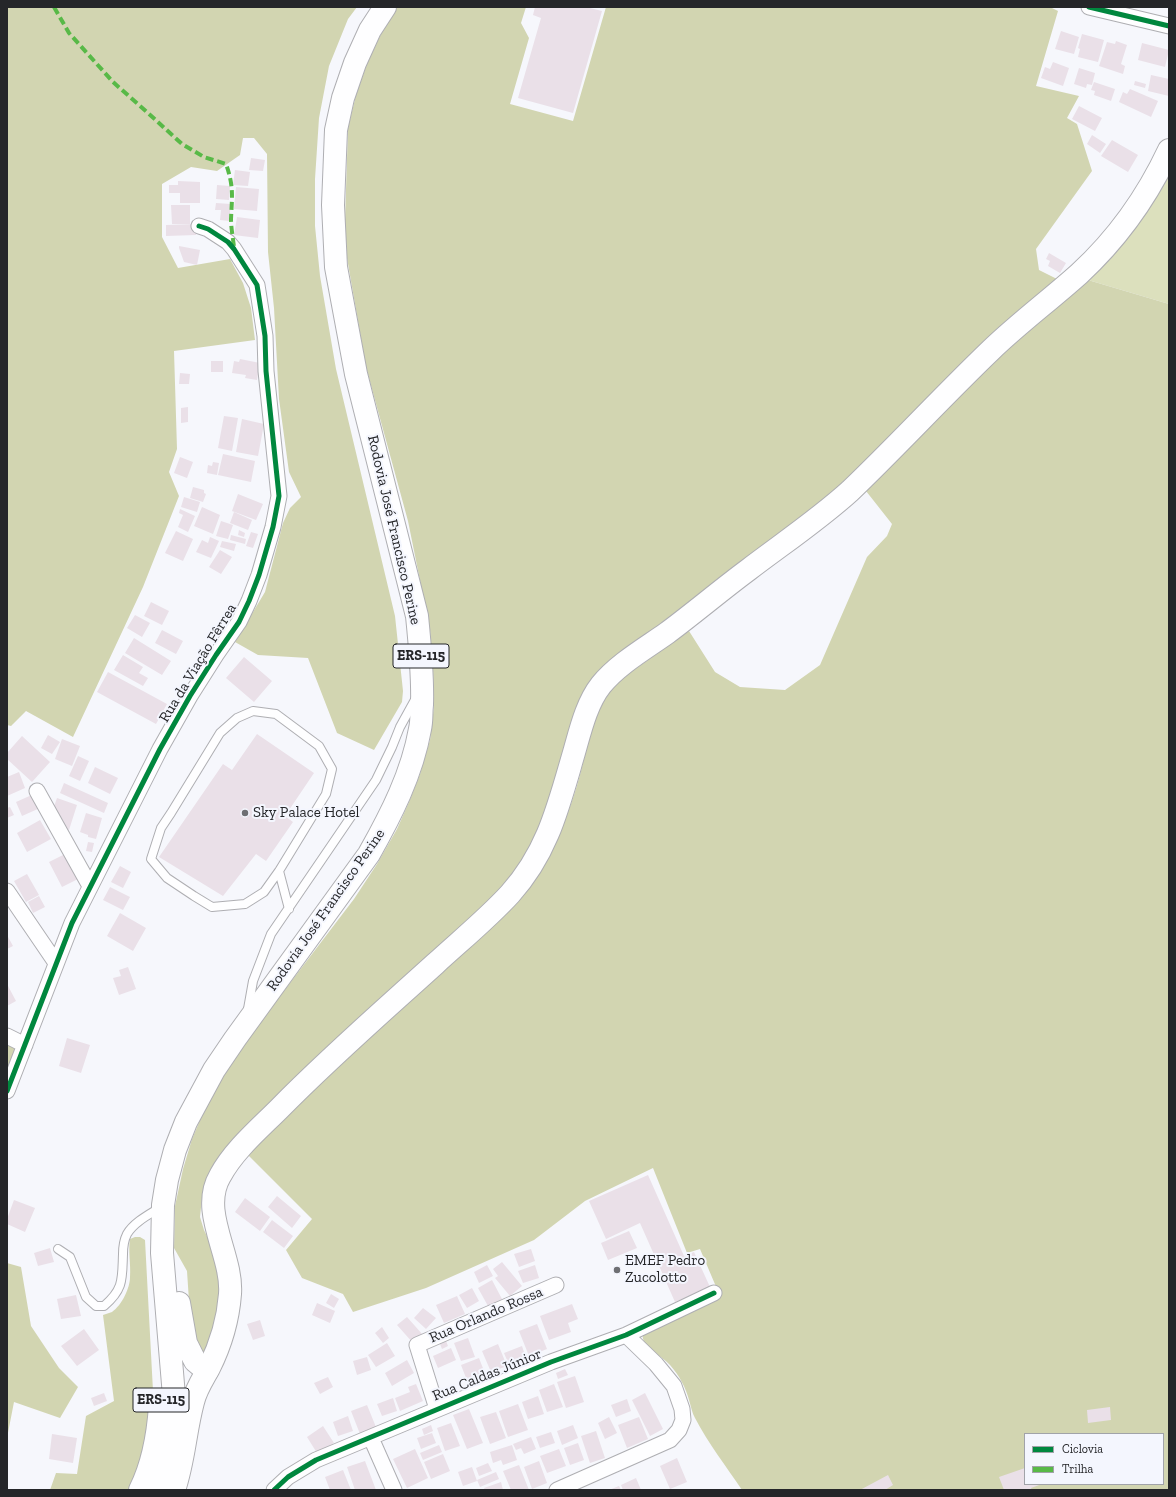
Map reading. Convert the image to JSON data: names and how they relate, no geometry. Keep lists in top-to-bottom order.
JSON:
{
  "streets": {
    "main road": ["Rodovia José Francisco Perine", "ERS-115"],
    "street": ["Rua da Viação Fêrrea", "Rua Orlando Rossa", "Rua Caldas Júnior"]
  },
  "crossings": [
    ["Rua Orlando Rossa", "Rua Caldas Júnior"]
  ],
  "places": ["Sky Palace Hotel", "EMEF Pedro Zucolotto"],
  "legend": ["Ciclovia", "Trilha"]
}
